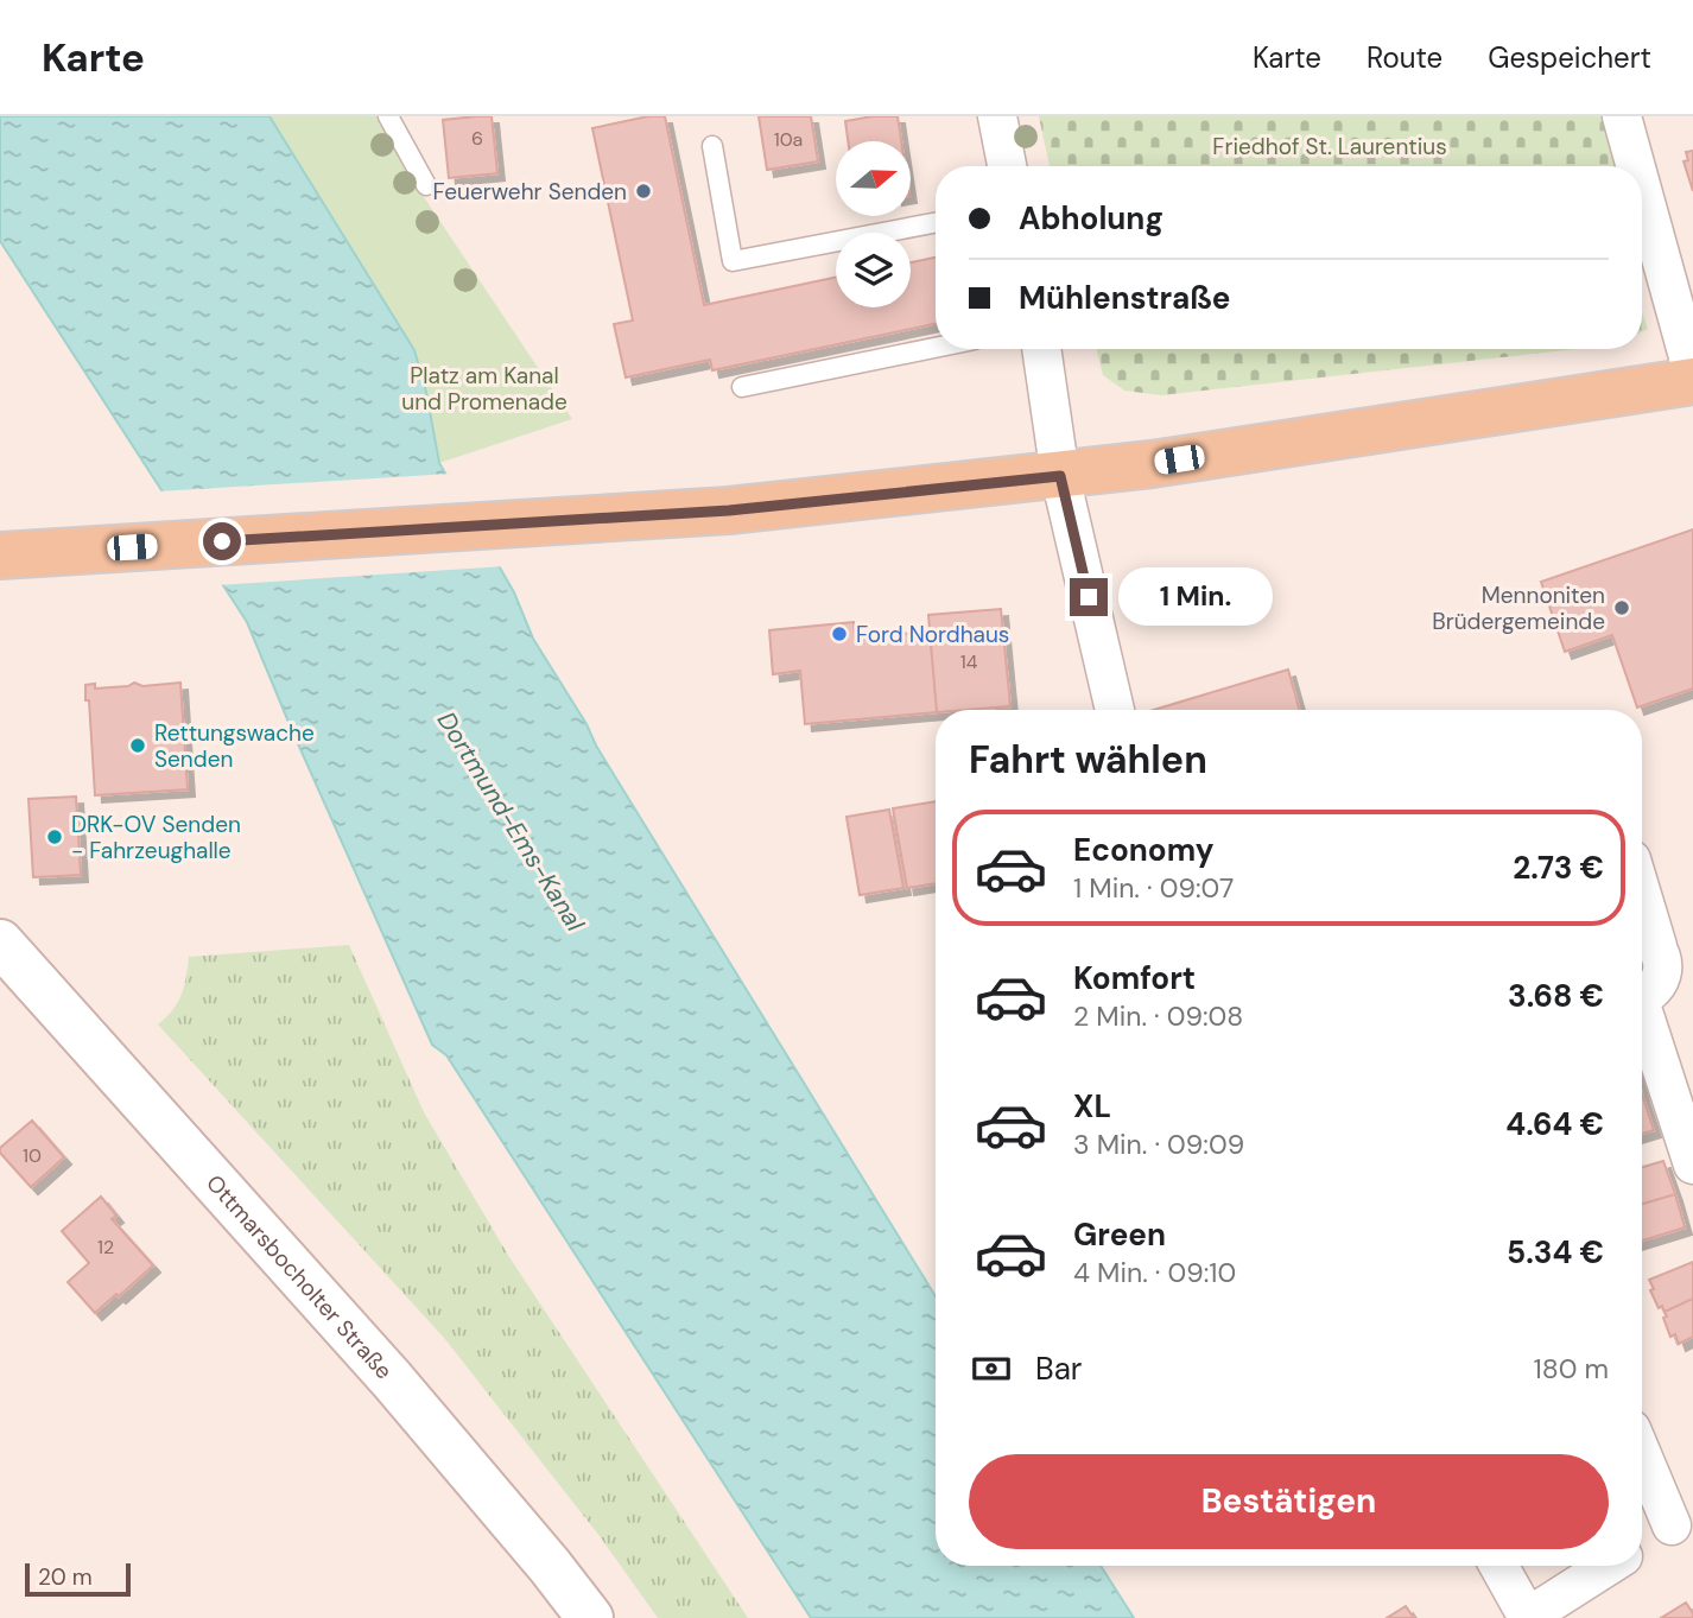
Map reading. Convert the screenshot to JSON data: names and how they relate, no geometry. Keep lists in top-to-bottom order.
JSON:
{
  "streets": {
    "main road": ["Ottmarsbocholter Straße"]
  },
  "water": ["Dortmund-Ems-Kanal"],
  "parks": ["Friedhof St. Laurentius", "Platz am Kanal und Promenade"],
  "places": [
    "Feuerwehr Senden",
    "Mennoniten Brüdergemeinde",
    "Ford Nordhaus",
    "Rettungswache Senden",
    "DRK-OV Senden - Fahrzeughalle"
  ],
  "house_numbers": [
    "6",
    "10a",
    "14",
    "10",
    "12"
  ],
  "scale_bar": "20 m",
  "north": "right",
  "page": {
    "header": "Karte",
    "nav": ["Karte", "Route", "Gespeichert"],
    "banner": ["Abholung", "Mühlenstraße"],
    "bubble": "1 Min.",
    "heading": "Fahrt wählen",
    "list": [
      {
        "name": "Economy",
        "note": "1 Min. · 09:07",
        "value": "2.73 €"
      },
      {
        "name": "Komfort",
        "note": "2 Min. · 09:08",
        "value": "3.68 €"
      },
      {
        "name": "XL",
        "note": "3 Min. · 09:09",
        "value": "4.64 €"
      },
      {
        "name": "Green",
        "note": "4 Min. · 09:10",
        "value": "5.34 €"
      }
    ],
    "pay": ["Bar", "180 m"],
    "buttons": "Bestätigen",
    "scale": "20 m"
  }
}
